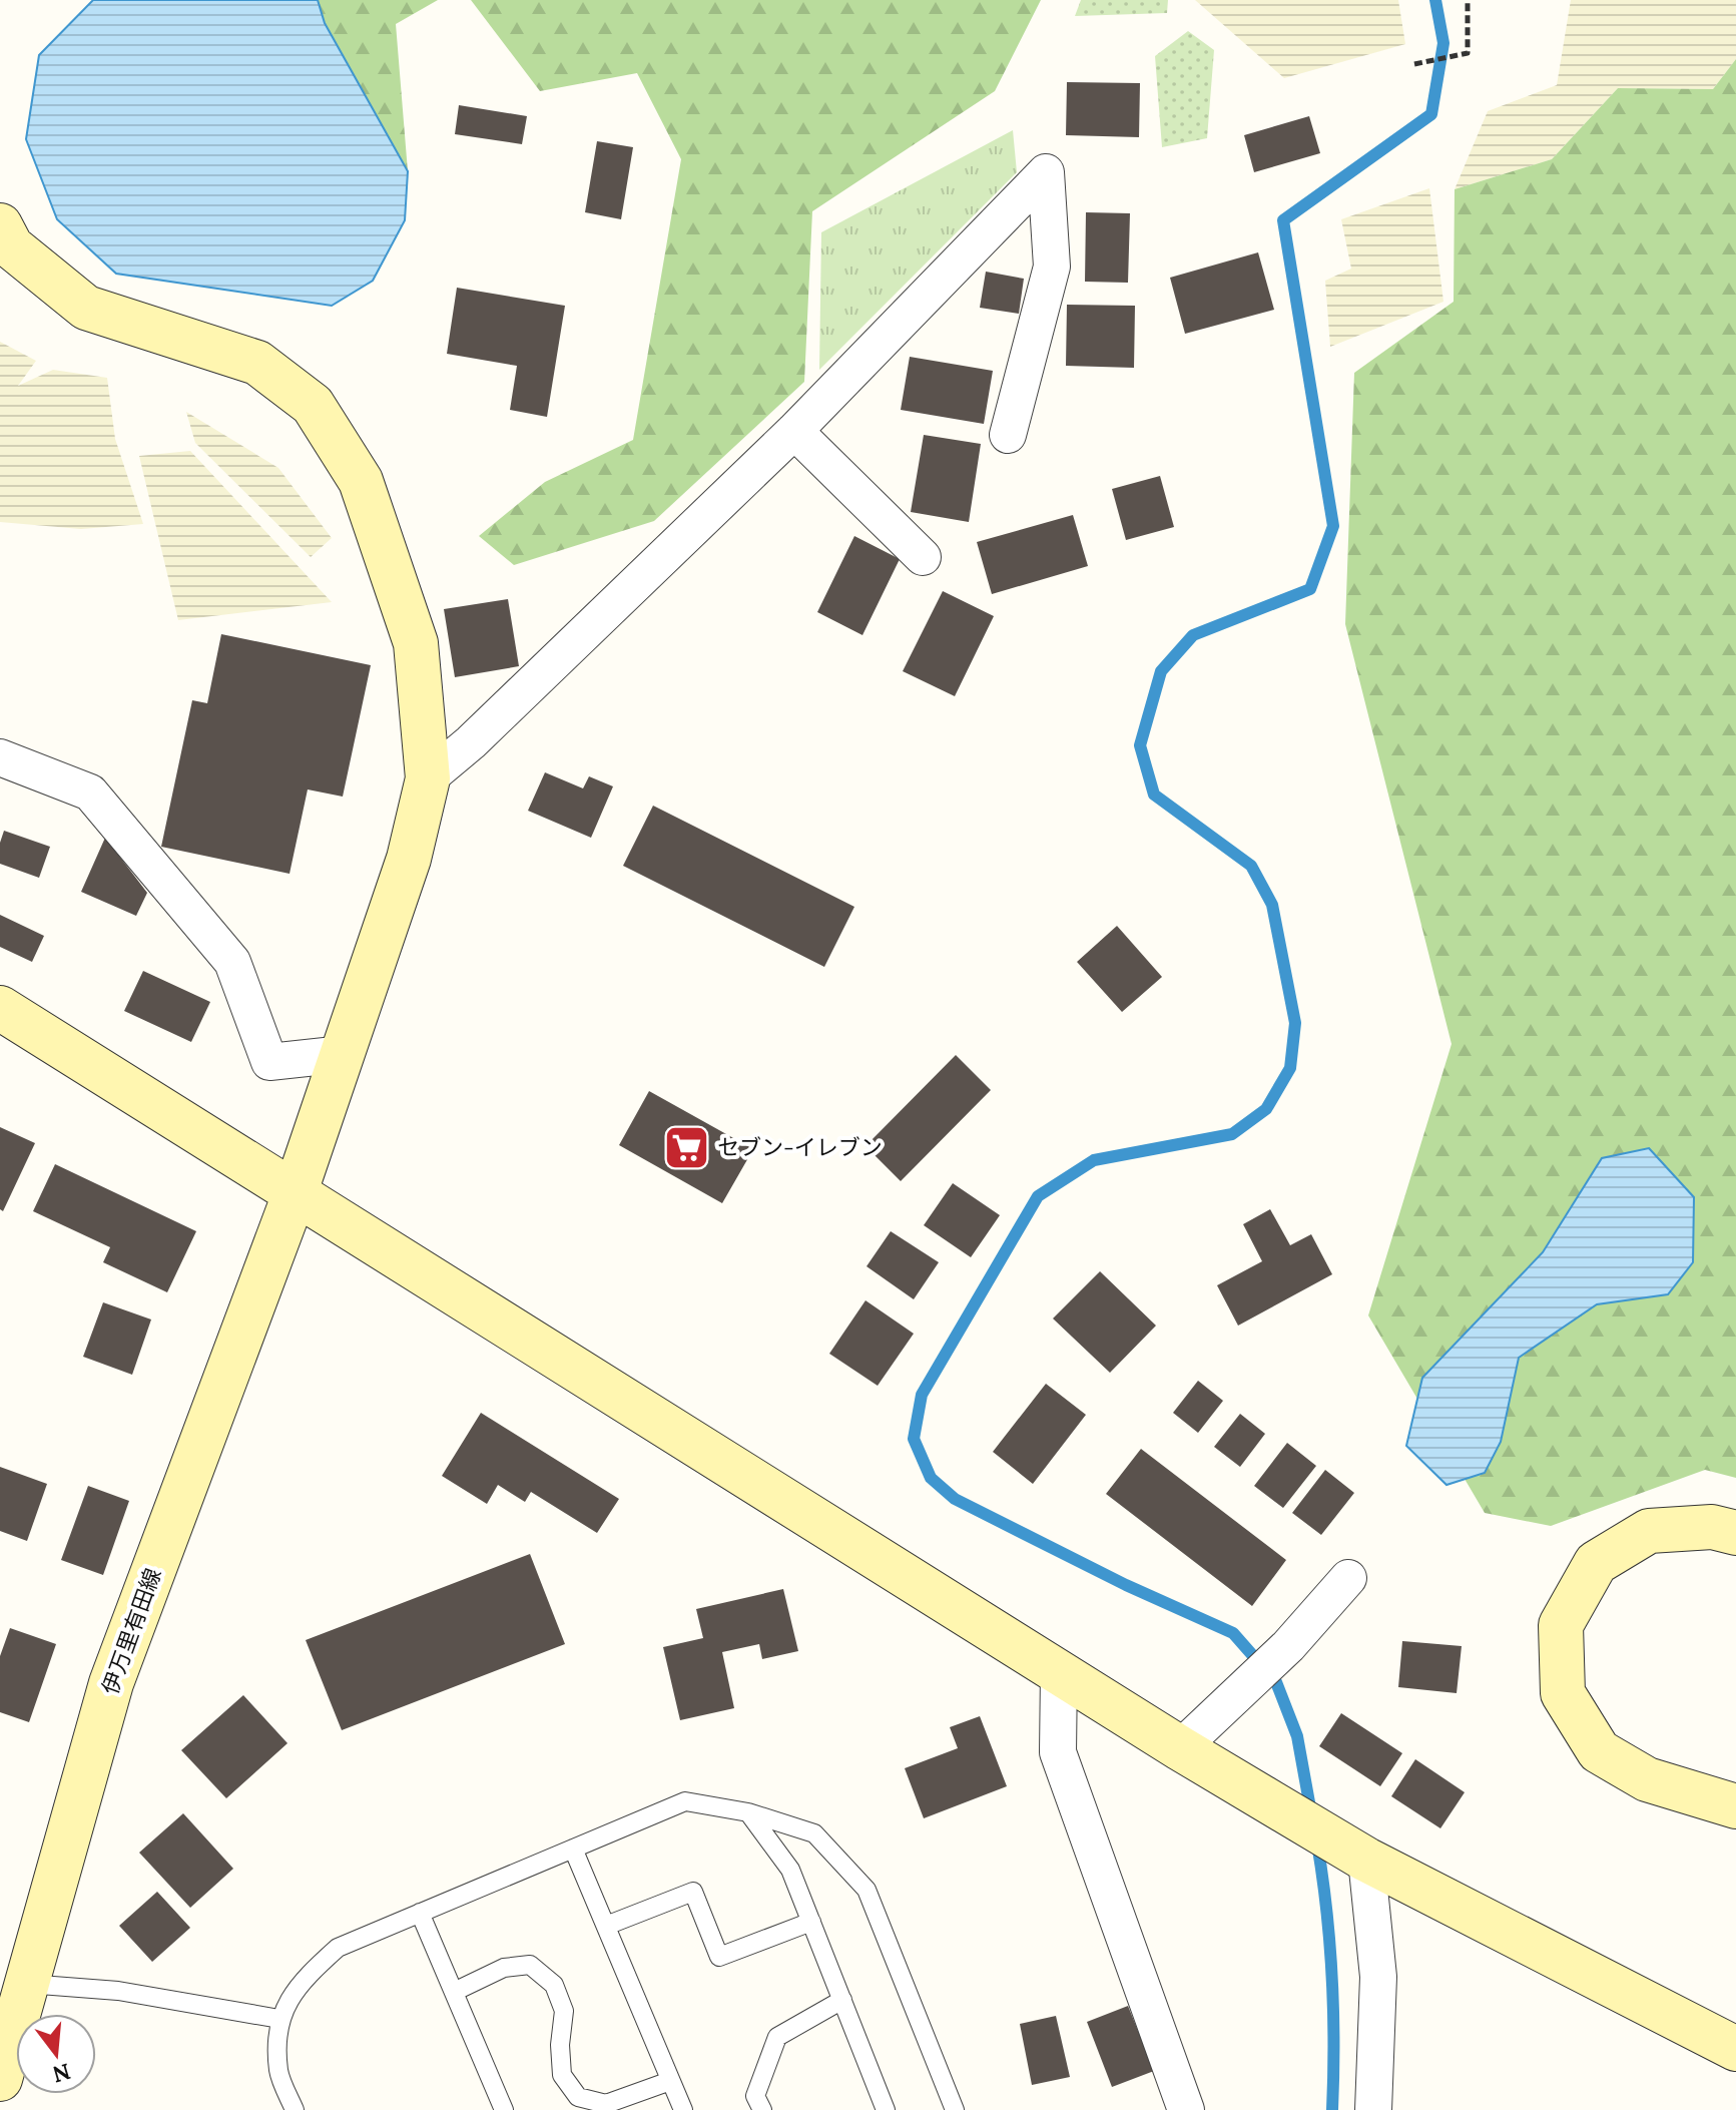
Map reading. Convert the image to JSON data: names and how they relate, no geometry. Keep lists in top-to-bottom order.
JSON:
{
  "streets": {
    "street": ["伊万里有田線"]
  },
  "places": {
    "supermarket": ["セブン-イレブン"]
  },
  "north": "bottom"
}
